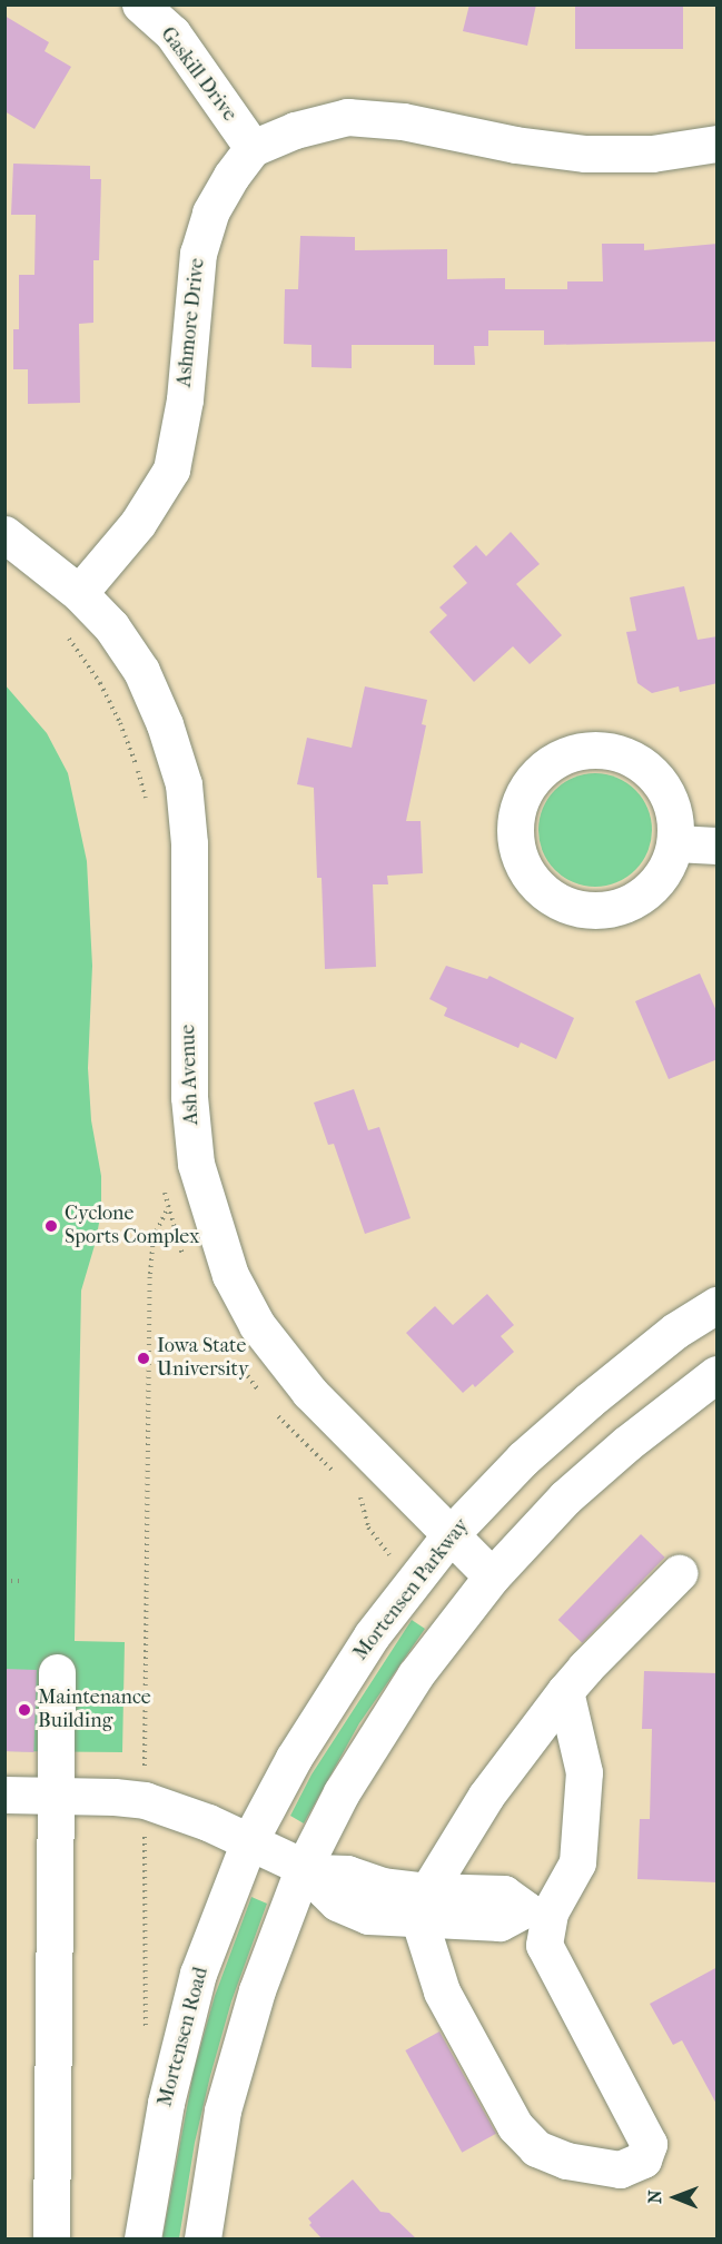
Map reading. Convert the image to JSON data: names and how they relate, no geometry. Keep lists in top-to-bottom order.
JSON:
{
  "streets": {
    "street": [
      "Gaskill Drive",
      "Ashmore Drive",
      "Ash Avenue",
      "Mortensen Parkway",
      "Mortensen Road"
    ]
  },
  "crossings": [
    ["Gaskill Drive", "Ashmore Drive"],
    ["Ashmore Drive", "Ash Avenue"],
    ["Ash Avenue", "Mortensen Parkway"],
    ["Mortensen Parkway", "Mortensen Road"]
  ],
  "places": ["Cyclone Sports Complex", "Iowa State University", "Maintenance Building"],
  "north": "left"
}
